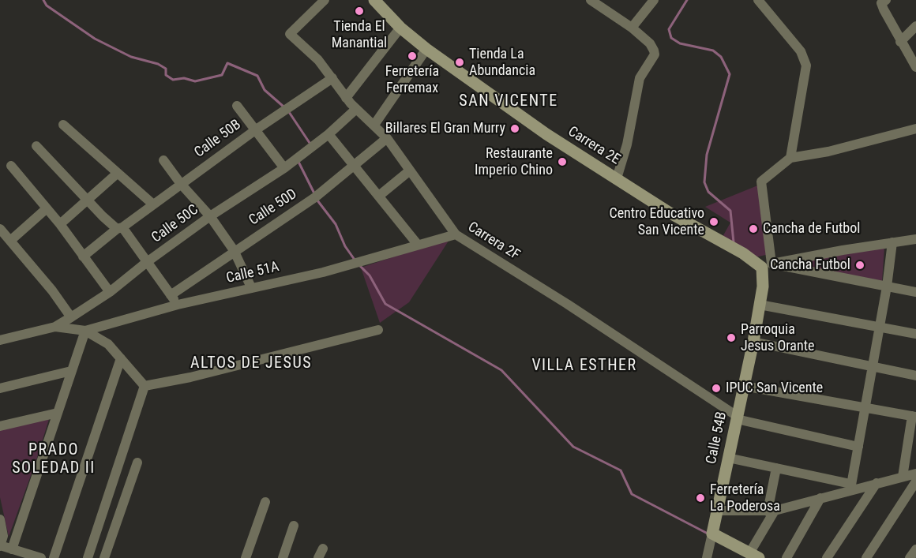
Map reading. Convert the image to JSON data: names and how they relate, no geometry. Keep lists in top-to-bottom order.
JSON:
{
  "streets": {
    "street": [
      "Calle 50B",
      "Carrera 2E",
      "Calle 50D",
      "Calle 50C",
      "Carrera 2F",
      "Calle 51A",
      "Calle 54B"
    ]
  },
  "crossings": [
    ["Calle 50B", "Carrera 2F"],
    ["Carrera 2E", "Calle 54B"],
    ["Calle 50D", "Carrera 2F"],
    ["Calle 50C", "Carrera 2F"],
    ["Calle 50C", "Calle 51A"],
    ["Carrera 2F", "Calle 51A"],
    ["Carrera 2F", "Calle 54B"]
  ],
  "districts": [
    "SAN VICENTE",
    "ALTOS DE JESUS",
    "VILLA ESTHER",
    "PRADO SOLEDAD II"
  ],
  "places": [
    "Tienda El Manantial",
    "Ferretería Ferremax",
    "Tienda La Abundancia",
    "Billares El Gran Murry",
    "Restaurante Imperio Chino",
    "Centro Educativo San Vicente",
    "Cancha de Futbol",
    "Cancha Futbol",
    "Parroquia Jesus Orante",
    "IPUC San Vicente",
    "Ferretería La Poderosa"
  ]
}
